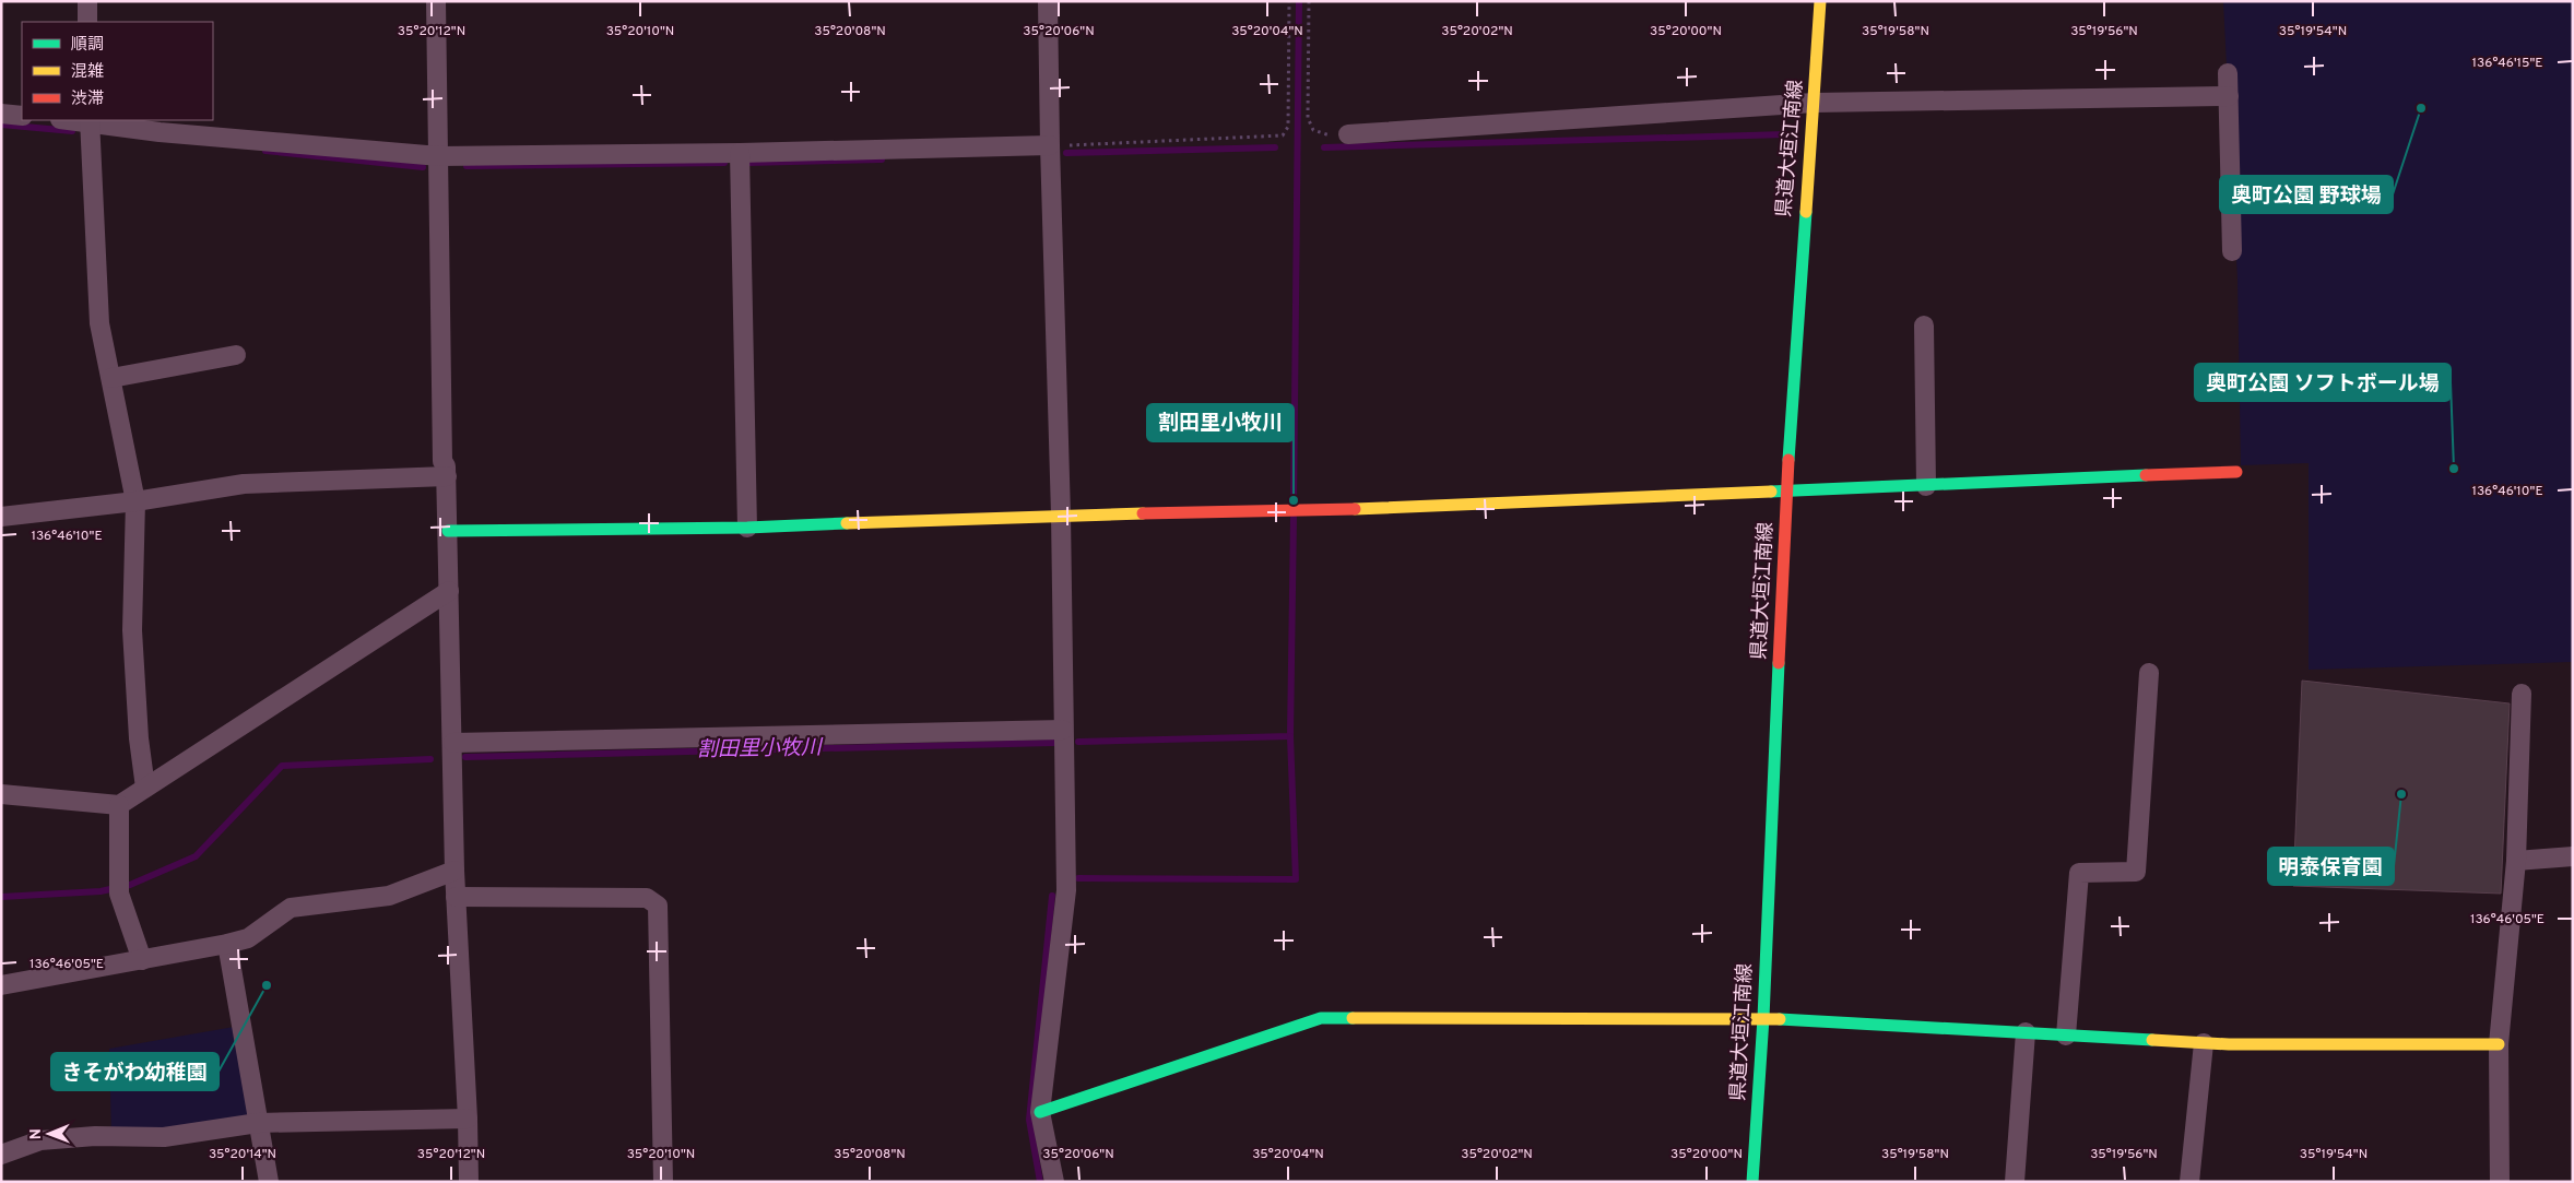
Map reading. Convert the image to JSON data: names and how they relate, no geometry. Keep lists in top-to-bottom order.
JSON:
{
  "streets": {
    "street": ["県道大垣江南線"]
  },
  "water": ["割田里小牧川"],
  "places": [
    "奥町公園 野球場",
    "奥町公園 ソフトボール場",
    "割田里小牧川",
    "明泰保育園",
    "きそがわ幼稚園"
  ],
  "legend": ["順調", "混雑", "渋滞"],
  "north": "left",
  "coordinates": [
    "35°20'12\"N",
    "35°20'10\"N",
    "35°20'08\"N",
    "35°20'06\"N",
    "35°20'04\"N",
    "35°20'02\"N",
    "35°20'00\"N",
    "35°19'58\"N",
    "35°19'56\"N",
    "35°19'54\"N",
    "136°46'15\"E",
    "136°46'10\"E",
    "136°46'05\"E",
    "35°20'14\"N"
  ]
}
